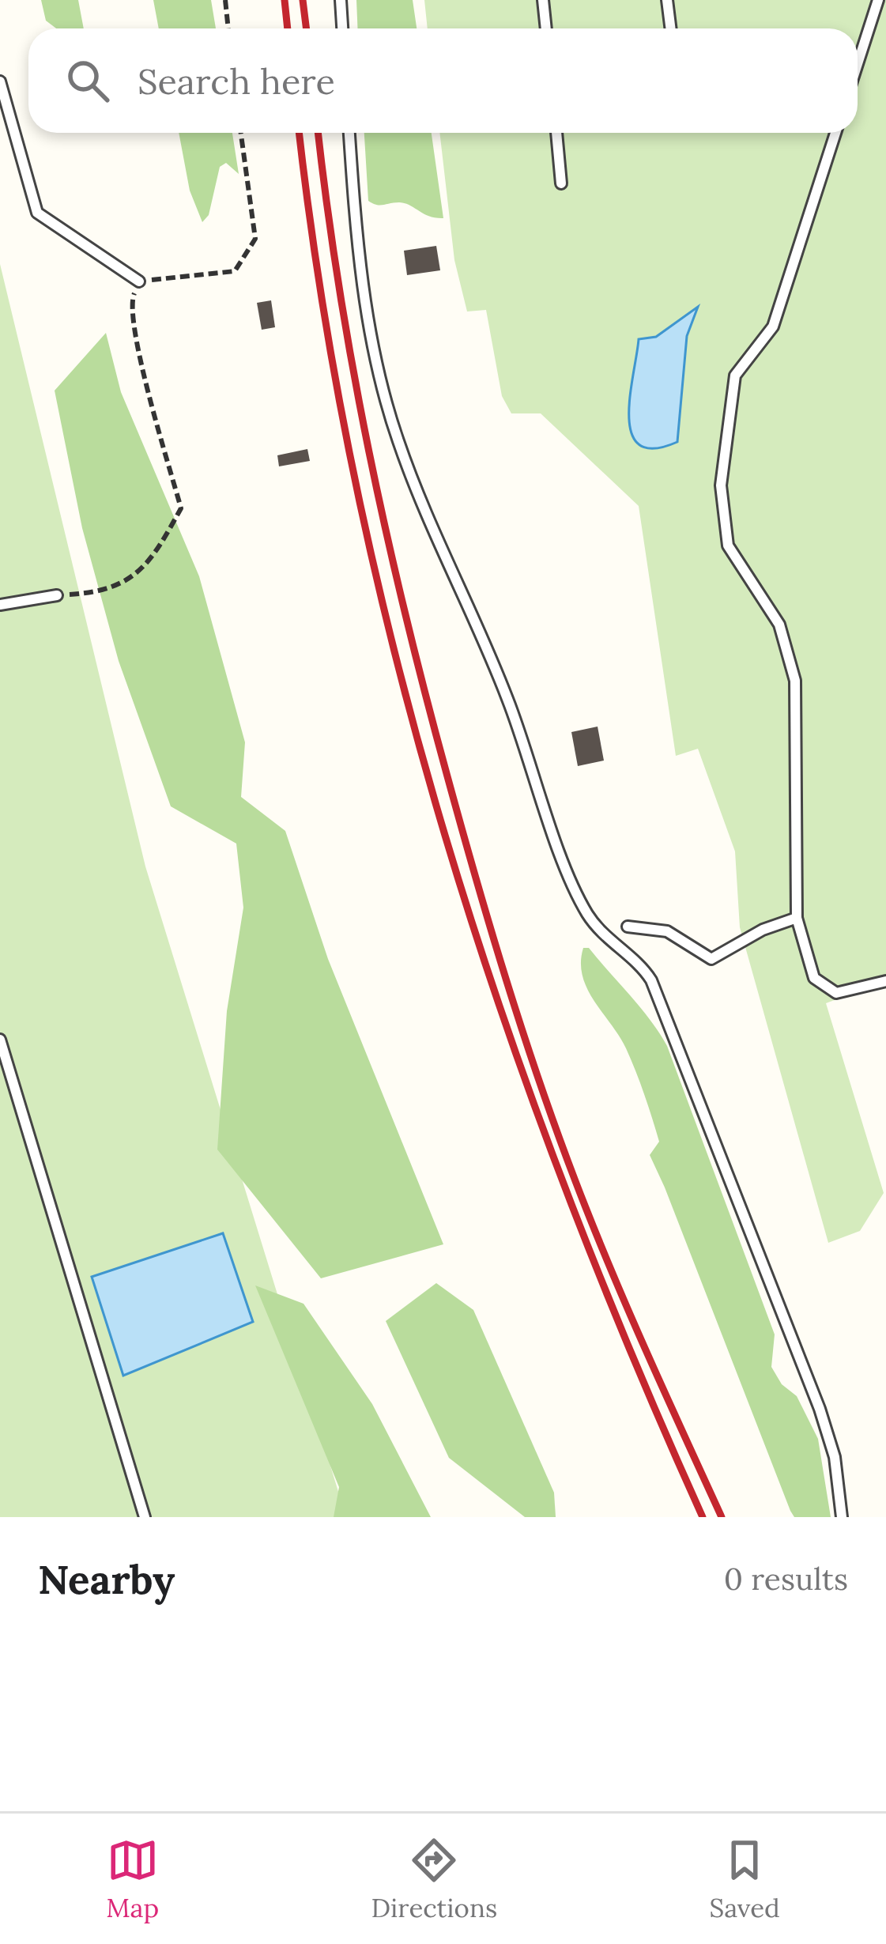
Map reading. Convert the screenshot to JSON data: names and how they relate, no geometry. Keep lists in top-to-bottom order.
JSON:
{
  "page": {
    "search": "Search here",
    "heading": ["Nearby", "0 results"],
    "nav": ["Map", "Directions", "Saved"]
  }
}
